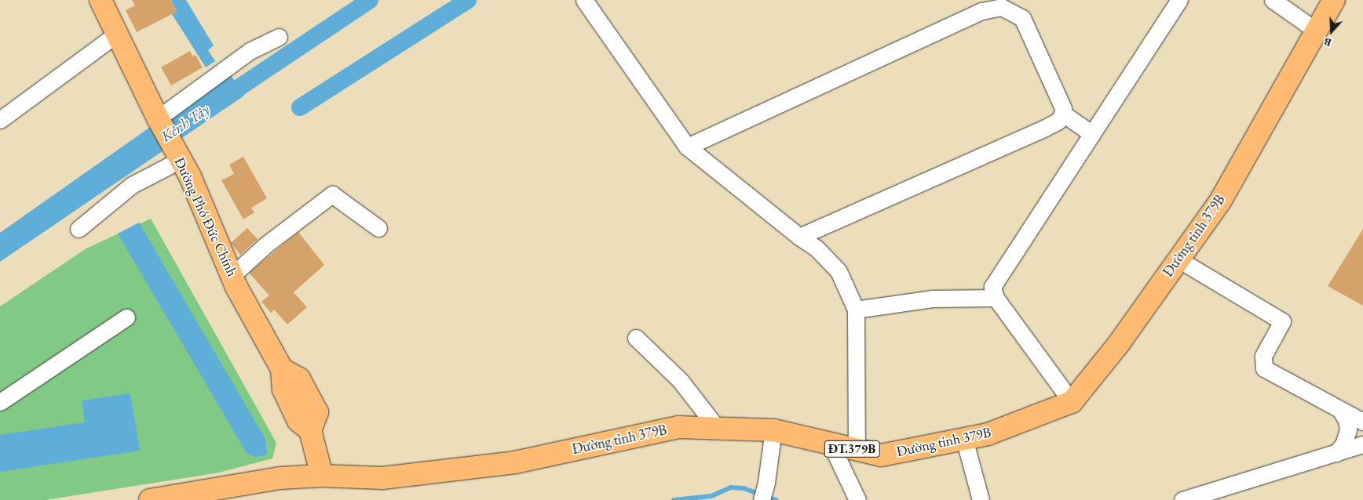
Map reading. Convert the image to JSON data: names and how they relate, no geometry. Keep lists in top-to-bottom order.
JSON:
{
  "streets": {
    "main road": ["Đường Phó Đức Chính", "Đường tỉnh 379B", "ĐT.379B"]
  },
  "crossings": [
    ["Đường Phó Đức Chính", "Đường tỉnh 379B"]
  ],
  "water": ["Kênh Tây"],
  "north": "bottom"
}
